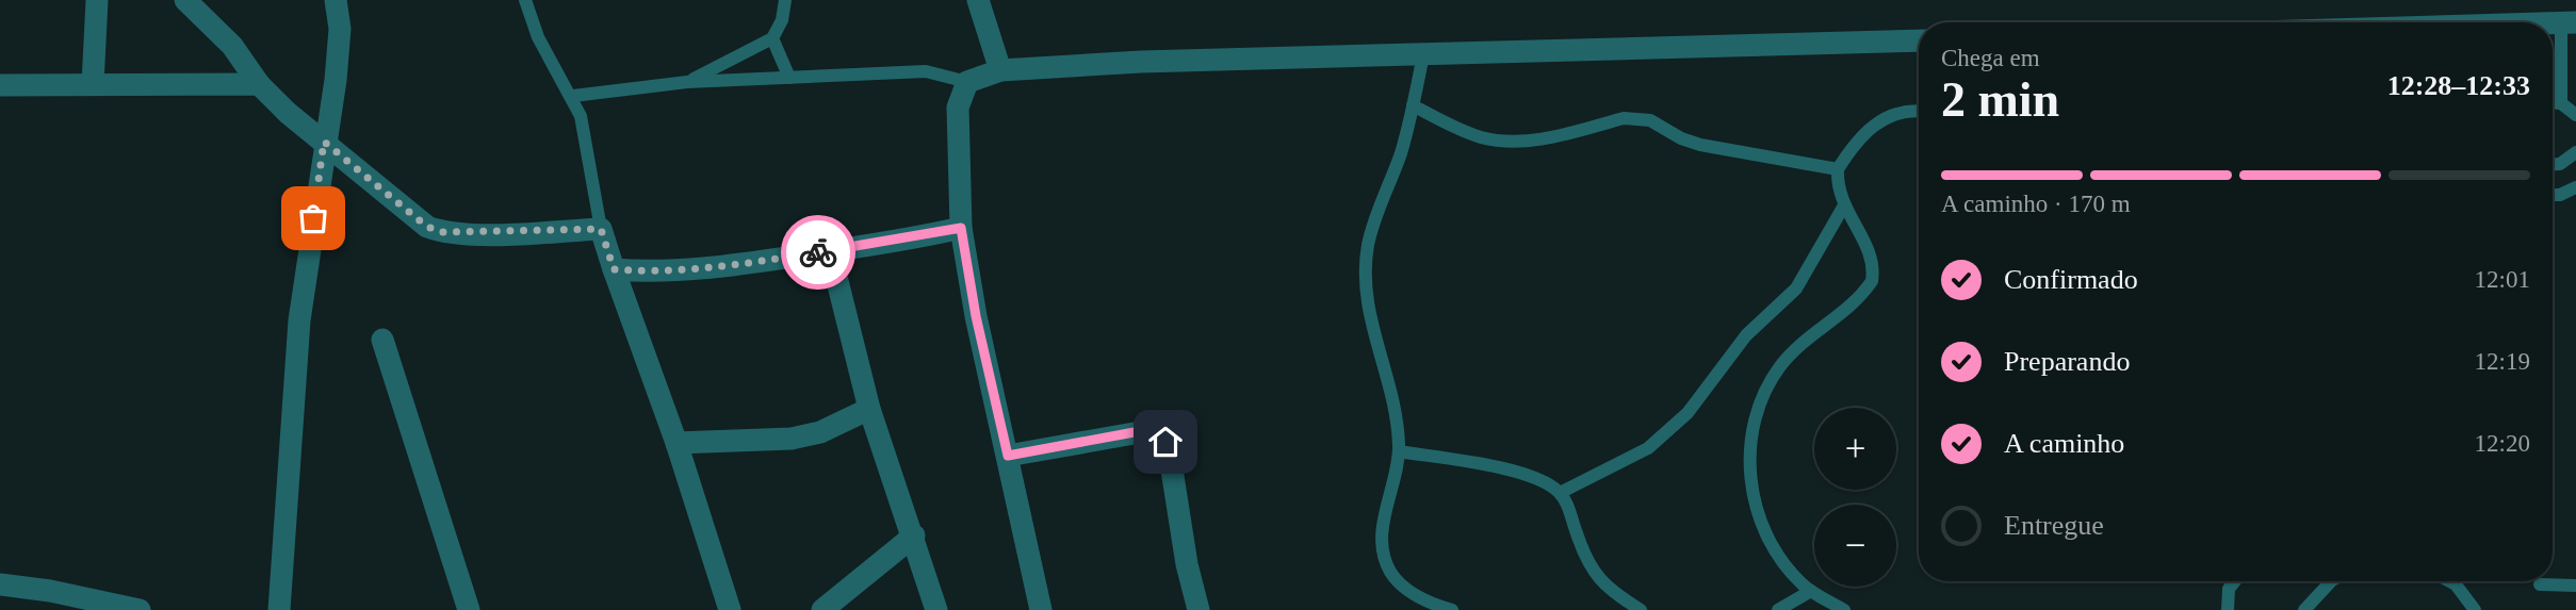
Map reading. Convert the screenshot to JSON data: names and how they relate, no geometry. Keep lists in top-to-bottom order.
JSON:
{
  "page": {
    "heading": ["2 min", "Chega em", "12:28–12:33"],
    "bar": "A caminho · 170 m",
    "list": [
      ["Confirmado", "12:01"],
      ["Preparando", "12:19"],
      ["A caminho", "12:20"],
      "Entregue"
    ],
    "map_buttons": ["+", "−"]
  }
}
